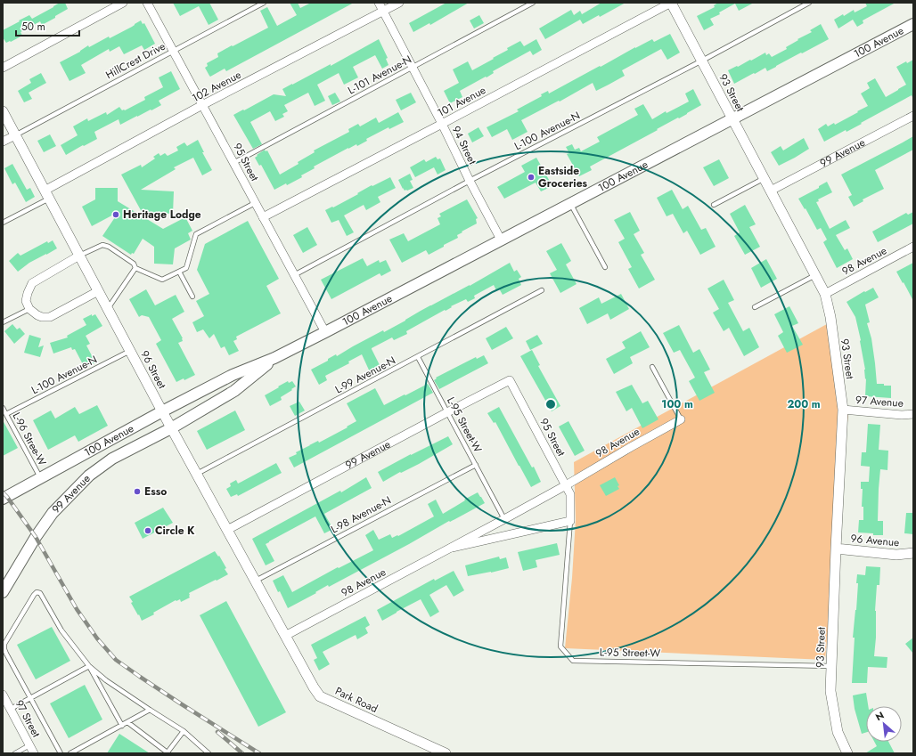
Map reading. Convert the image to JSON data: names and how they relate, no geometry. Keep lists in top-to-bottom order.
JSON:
{
  "streets": {
    "main road": ["100 Avenue", "99 Avenue"],
    "street": [
      "102 Avenue",
      "93 Street",
      "101 Avenue",
      "94 Street",
      "95 Street",
      "98 Avenue",
      "96 Street",
      "97 Avenue",
      "96 Avenue",
      "Park Road",
      "97 Street"
    ],
    "lane": [
      "HillCrest Drive",
      "L-101 Avenue-N",
      "L-100 Avenue-N",
      "L-99 Avenue-N",
      "L-95 Street-W",
      "L-96 Stree-W",
      "L-98 Avenue-N"
    ]
  },
  "crossings": [
    ["100 Avenue", "93 Street"],
    ["100 Avenue", "94 Street"],
    ["100 Avenue", "99 Avenue"],
    ["100 Avenue", "95 Street"],
    ["100 Avenue", "96 Street"],
    ["100 Avenue", "L-96 Stree-W"],
    ["HillCrest Drive", "95 Street"],
    ["HillCrest Drive", "96 Street"],
    ["L-101 Avenue-N", "94 Street"],
    ["L-101 Avenue-N", "95 Street"],
    ["102 Avenue", "94 Street"],
    ["102 Avenue", "95 Street"],
    ["102 Avenue", "96 Street"],
    ["93 Street", "101 Avenue"],
    ["93 Street", "L-100 Avenue-N"],
    ["93 Street", "99 Avenue"],
    ["93 Street", "98 Avenue"],
    ["93 Street", "97 Avenue"],
    ["93 Street", "L-95 Street-W"],
    ["93 Street", "96 Avenue"],
    ["101 Avenue", "94 Street"],
    ["101 Avenue", "95 Street"],
    ["L-100 Avenue-N", "94 Street"],
    ["L-100 Avenue-N", "95 Street"],
    ["L-100 Avenue-N", "96 Street"],
    ["L-100 Avenue-N", "L-96 Stree-W"],
    ["99 Avenue", "95 Street"],
    ["99 Avenue", "96 Street"],
    ["99 Avenue", "L-95 Street-W"],
    ["95 Street", "98 Avenue"],
    ["98 Avenue", "96 Street"],
    ["98 Avenue", "L-95 Street-W"],
    ["98 Avenue", "Park Road"],
    ["96 Street", "L-99 Avenue-N"],
    ["96 Street", "L-98 Avenue-N"],
    ["96 Street", "Park Road"],
    ["L-99 Avenue-N", "L-95 Street-W"],
    ["L-95 Street-W", "L-98 Avenue-N"]
  ],
  "places": [
    "Eastside Groceries",
    "Heritage Lodge",
    "Esso",
    "Circle K"
  ],
  "scale_bar": "50 m",
  "north": "top left",
  "rings": ["100 m", "200 m"]
}
